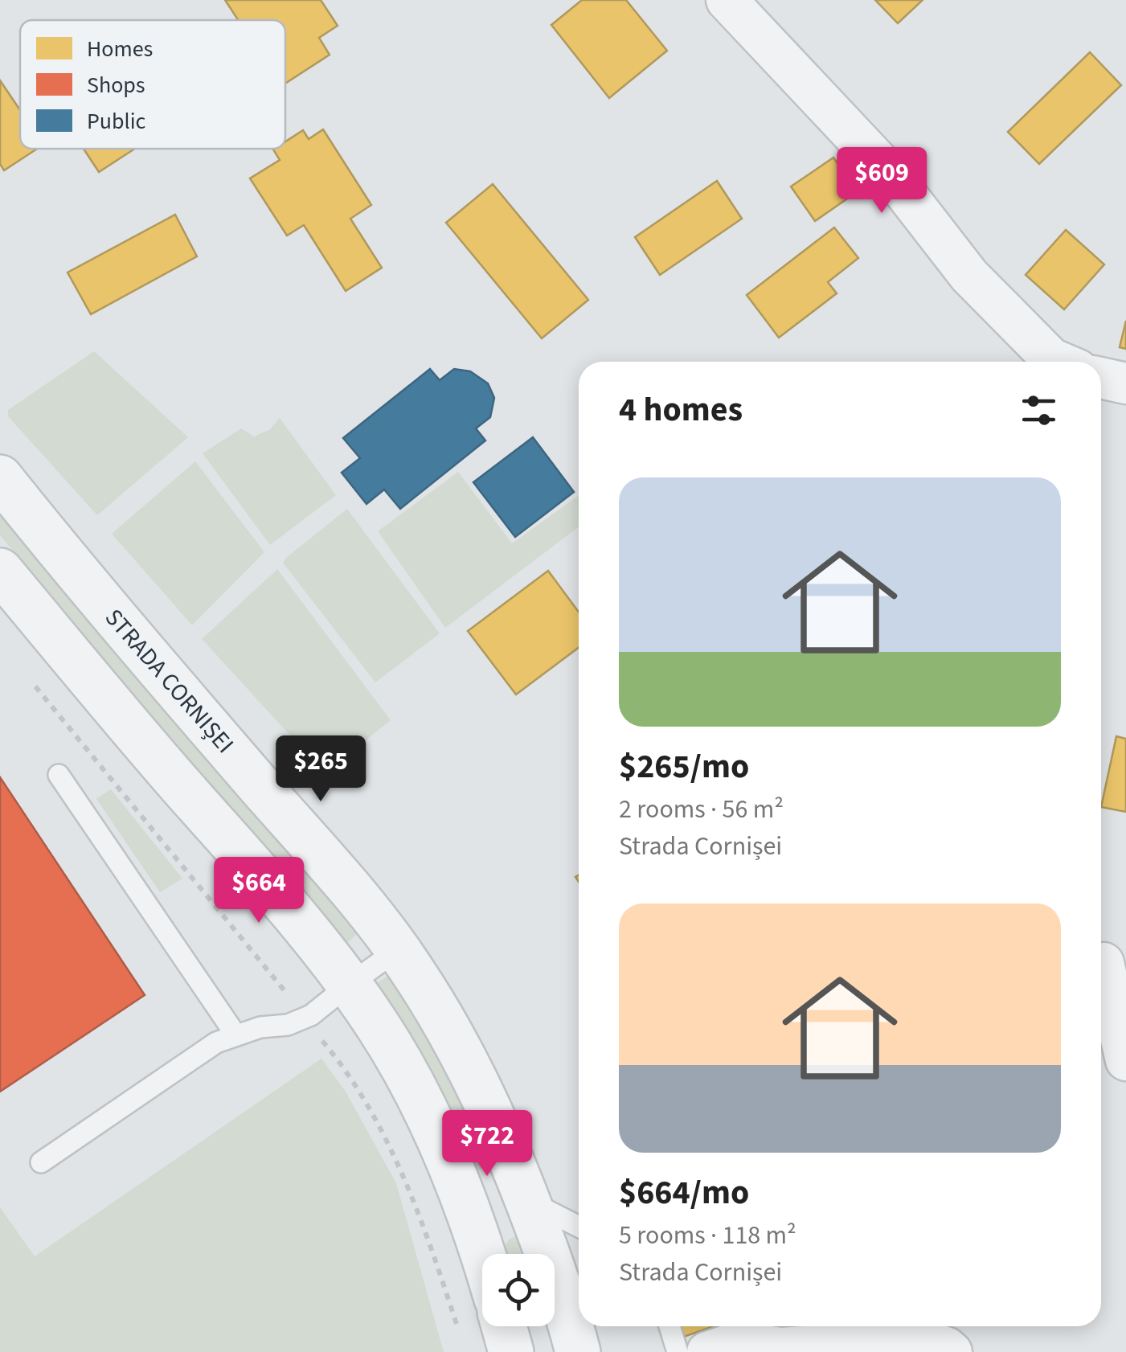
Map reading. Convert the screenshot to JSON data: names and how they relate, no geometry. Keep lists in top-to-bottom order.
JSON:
{
  "streets": {
    "street": ["STRADA CORNIȘEI"]
  },
  "legend": ["Homes", "Shops", "Public"],
  "page": {
    "price": [
      "$609",
      "$265",
      "$664",
      "$722"
    ],
    "heading": "4 homes",
    "list": [
      {
        "name": "$265/mo",
        "note": "2 rooms · 56 m² · Strada Cornișei"
      },
      {
        "name": "$664/mo",
        "note": "5 rooms · 118 m² · Strada Cornișei"
      }
    ]
  }
}
